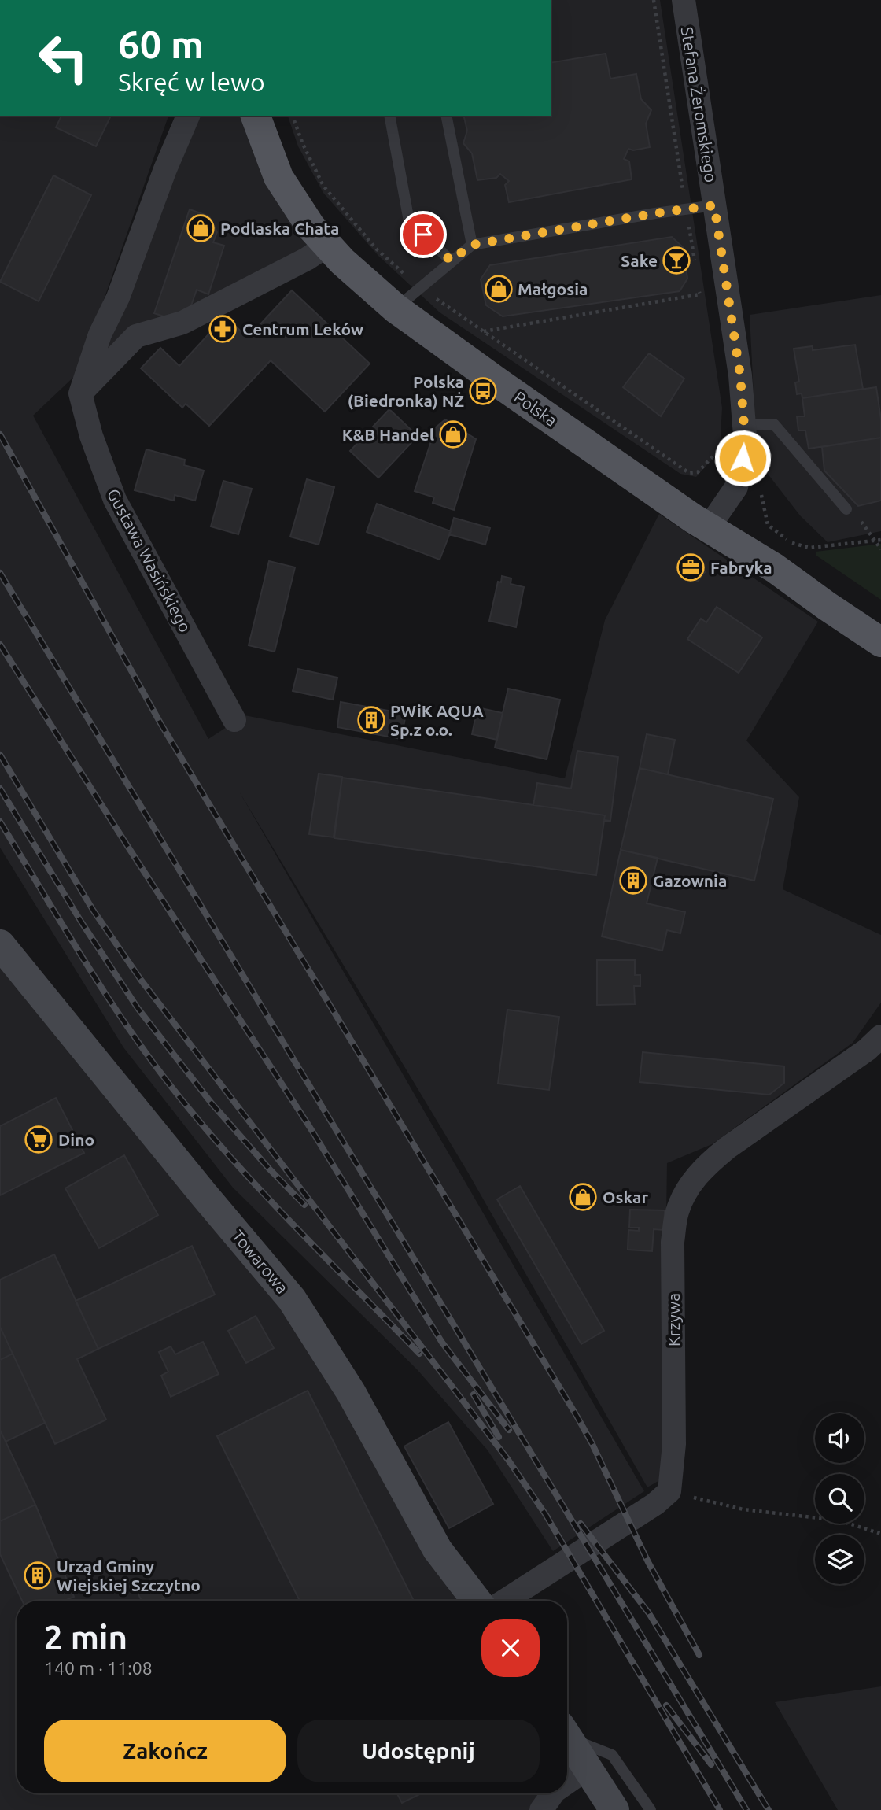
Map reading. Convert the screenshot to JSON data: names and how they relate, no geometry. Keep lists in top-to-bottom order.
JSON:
{
  "streets": {
    "main road": ["Polska"],
    "street": [
      "Stefana Żeromskiego",
      "Gustawa Wasińskiego",
      "Towarowa",
      "Krzywa"
    ]
  },
  "crossings": [
    ["Stefana Żeromskiego", "Polska"]
  ],
  "places": {
    "shop": [
      "Podlaska Chata",
      "Małgosia",
      "K&B Handel",
      "Oskar"
    ],
    "bar": ["Sake"],
    "pharmacy": ["Centrum Leków"],
    "bus stop": ["Polska (Biedronka) NŻ"],
    "office": ["Fabryka"],
    "building": ["PWiK AQUA Sp.z o.o.", "Gazownia", "Urząd Gminy Wiejskiej Szczytno"],
    "supermarket": ["Dino"]
  },
  "page": {
    "turn": ["60 m", "Skręć w lewo"],
    "heading": ["2 min", "140 m · 11:08"],
    "buttons": ["Zakończ", "Udostępnij"]
  }
}
